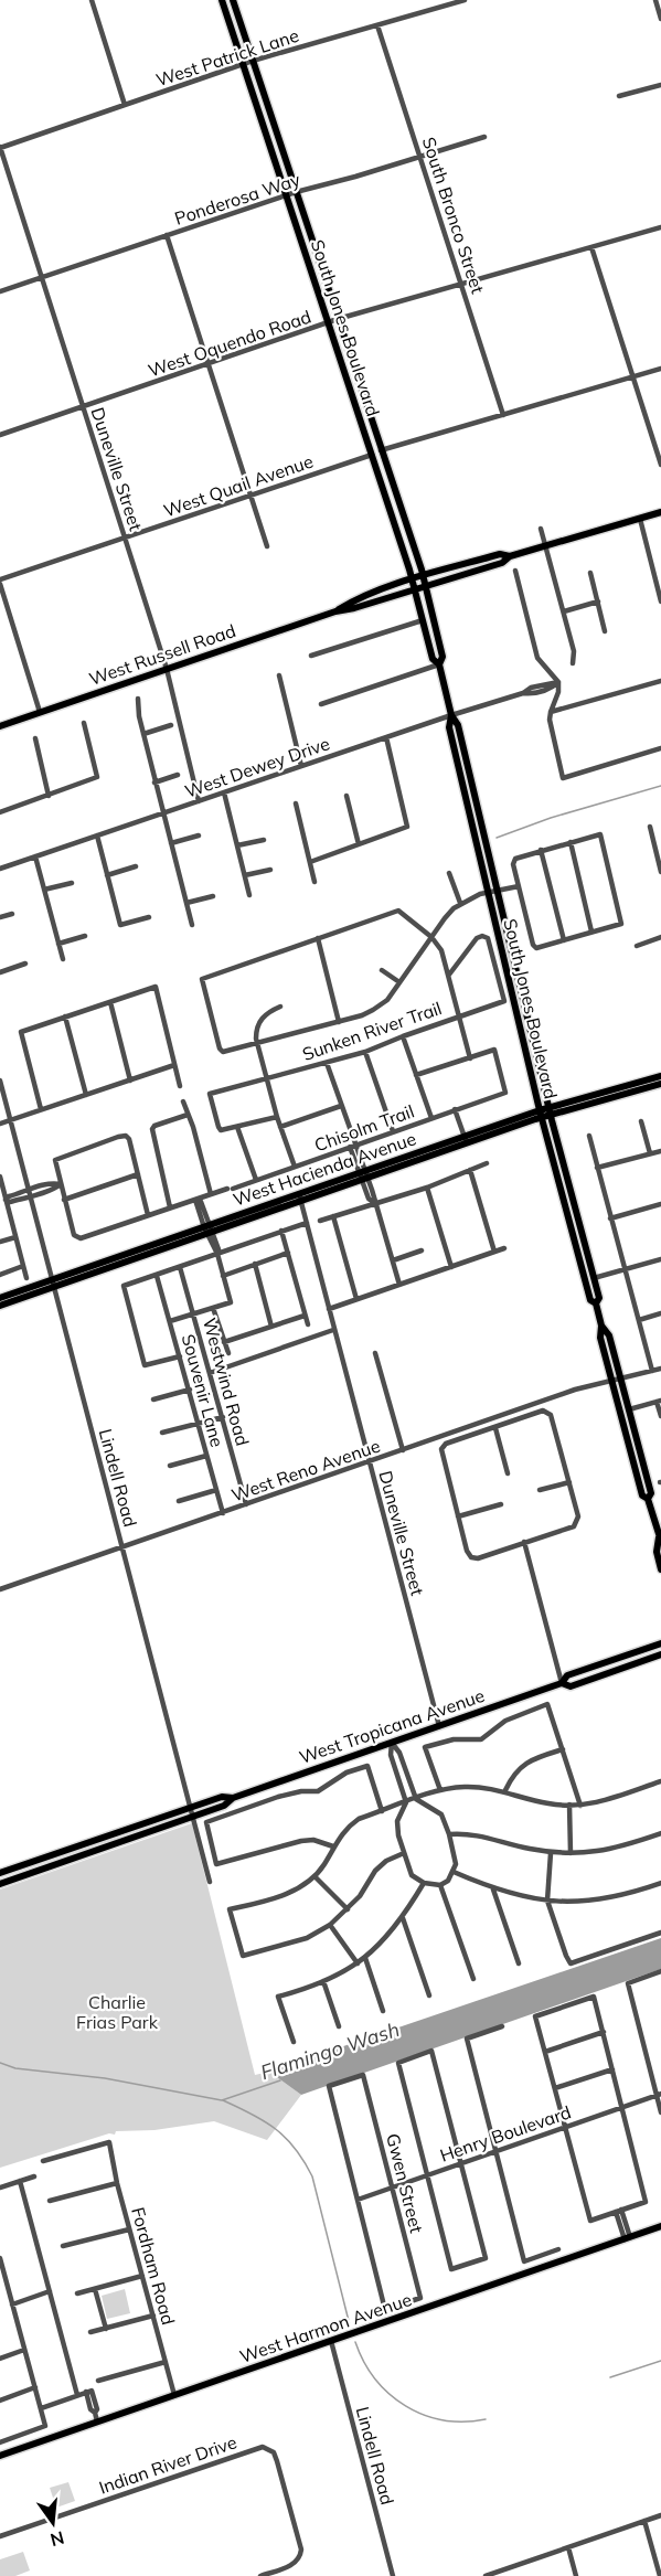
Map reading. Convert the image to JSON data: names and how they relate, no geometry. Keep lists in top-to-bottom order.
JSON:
{
  "streets": {
    "main road": [
      "South Jones Boulevard",
      "West Russell Road",
      "West Hacienda Avenue",
      "West Tropicana Avenue",
      "West Harmon Avenue"
    ],
    "street": [
      "West Patrick Lane",
      "Ponderosa Way",
      "South Bronco Street",
      "West Oquendo Road",
      "Duneville Street",
      "West Quail Avenue",
      "West Dewey Drive",
      "Sunken River Trail",
      "Chisolm Trail",
      "Westwind Road",
      "Souvenir Lane",
      "West Reno Avenue",
      "Lindell Road",
      "Henry Boulevard",
      "Gwen Street",
      "Fordham Road",
      "Indian River Drive"
    ]
  },
  "crossings": [
    ["West Patrick Lane", "South Bronco Street"],
    ["West Patrick Lane", "South Jones Boulevard"],
    ["West Patrick Lane", "Duneville Street"],
    ["Ponderosa Way", "South Bronco Street"],
    ["Ponderosa Way", "South Jones Boulevard"],
    ["Ponderosa Way", "Duneville Street"],
    ["South Bronco Street", "West Oquendo Road"],
    ["South Jones Boulevard", "West Oquendo Road"],
    ["South Jones Boulevard", "West Quail Avenue"],
    ["South Jones Boulevard", "West Russell Road"],
    ["South Jones Boulevard", "West Dewey Drive"],
    ["South Jones Boulevard", "West Hacienda Avenue"],
    ["South Jones Boulevard", "West Reno Avenue"],
    ["West Oquendo Road", "Duneville Street"],
    ["Duneville Street", "West Quail Avenue"],
    ["Duneville Street", "West Russell Road"],
    ["Duneville Street", "West Dewey Drive"],
    ["Duneville Street", "West Hacienda Avenue"],
    ["Duneville Street", "West Reno Avenue"],
    ["Duneville Street", "West Tropicana Avenue"],
    ["West Hacienda Avenue", "Lindell Road"],
    ["Westwind Road", "West Reno Avenue"],
    ["Souvenir Lane", "West Reno Avenue"],
    ["West Reno Avenue", "Lindell Road"],
    ["Lindell Road", "West Tropicana Avenue"],
    ["Lindell Road", "West Harmon Avenue"],
    ["Henry Boulevard", "Gwen Street"],
    ["Fordham Road", "West Harmon Avenue"]
  ],
  "water": ["Flamingo Wash"],
  "parks": ["Charlie Frias Park"],
  "north": "bottom"
}
